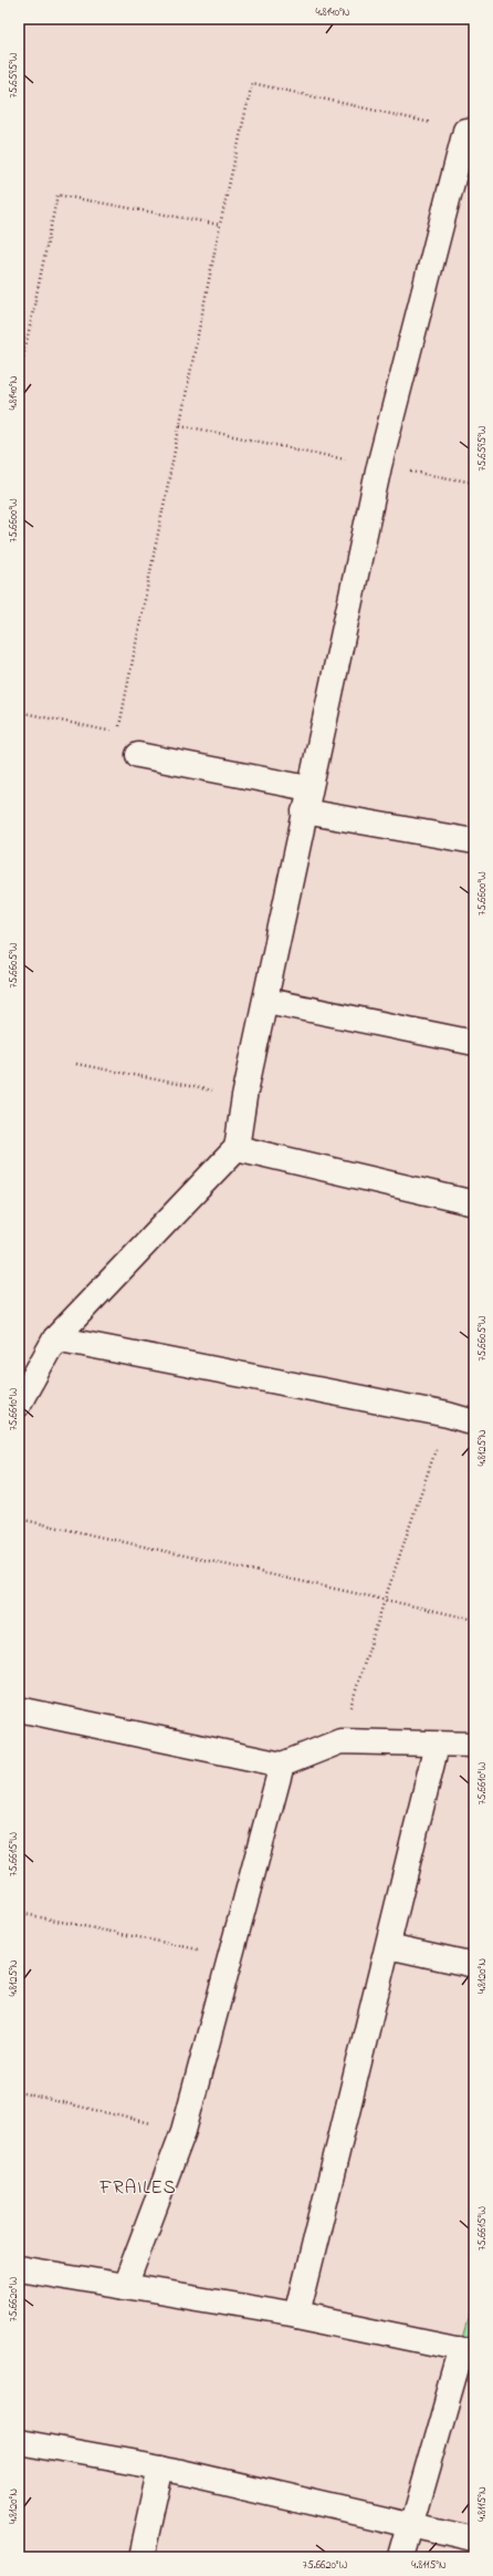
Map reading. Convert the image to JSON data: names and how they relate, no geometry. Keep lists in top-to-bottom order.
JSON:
{
  "districts": ["FRAILES"],
  "coordinates": [
    "4.8140°N",
    "75.6595°W",
    "75.6600°W",
    "75.6605°W",
    "75.6610°W",
    "4.8125°N",
    "75.6615°W",
    "4.8120°N",
    "75.6620°W",
    "4.8115°N"
  ]
}
